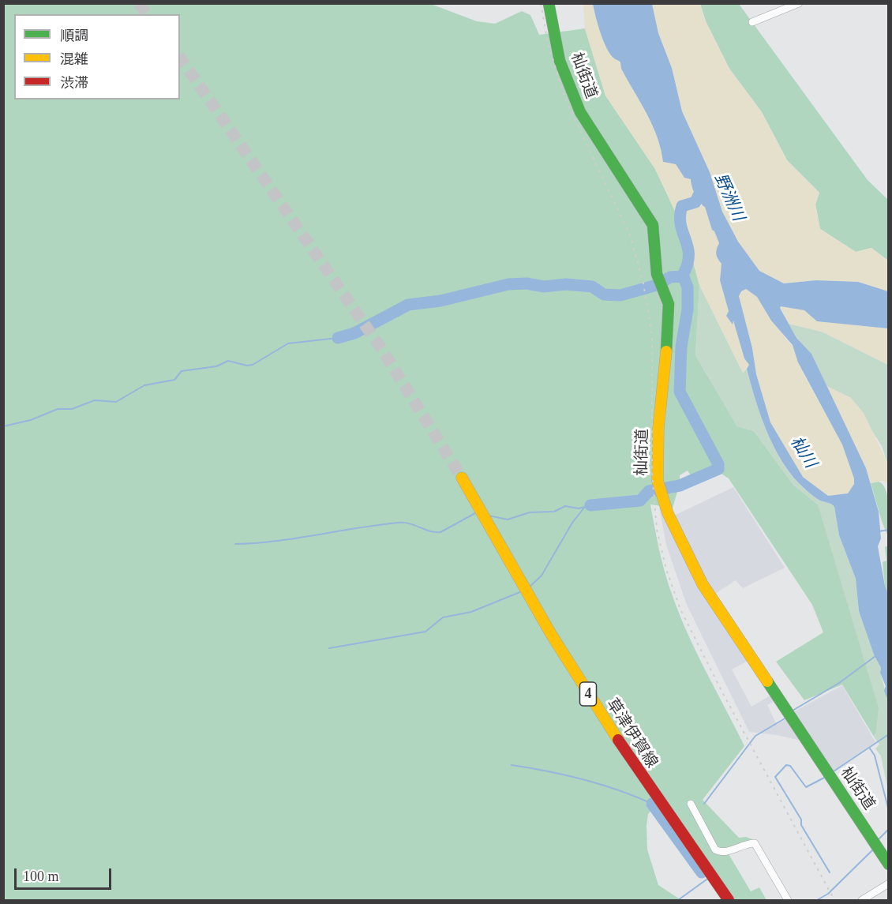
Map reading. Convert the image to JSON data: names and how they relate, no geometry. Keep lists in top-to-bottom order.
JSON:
{
  "streets": {
    "street": ["杣街道", "4", "草津伊賀線"]
  },
  "water": ["野洲川", "杣川"],
  "legend": ["順調", "混雑", "渋滞"],
  "scale_bar": "100 m"
}
